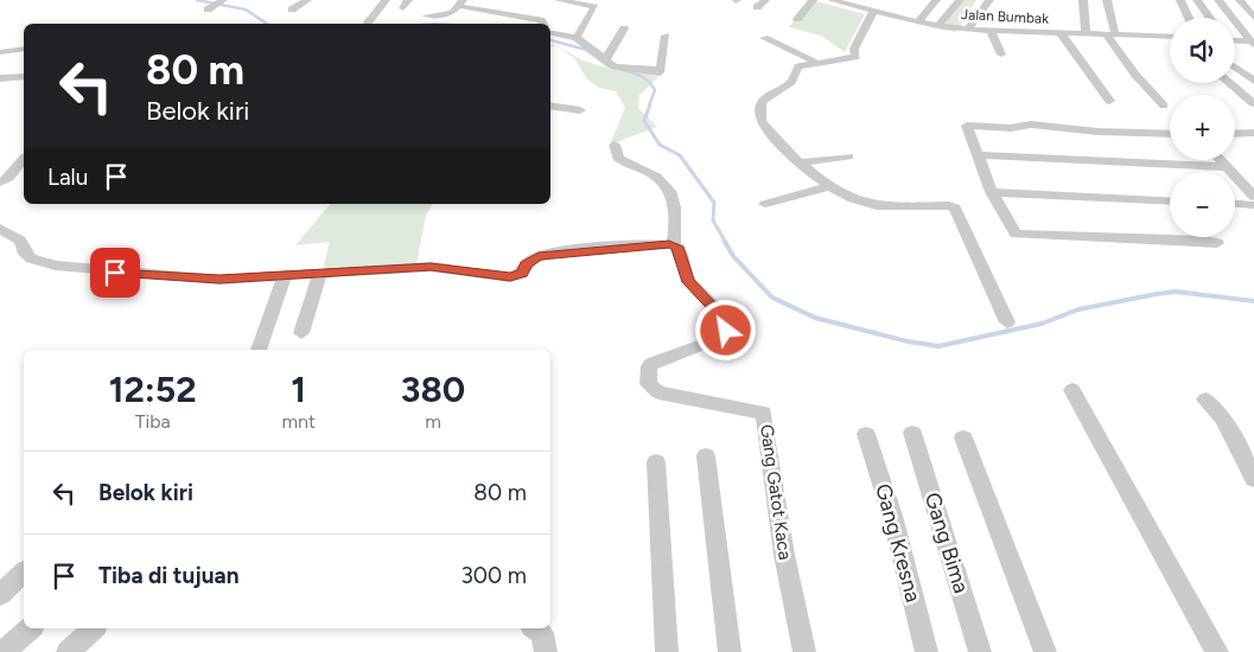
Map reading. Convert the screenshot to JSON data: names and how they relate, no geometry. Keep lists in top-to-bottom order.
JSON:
{
  "streets": {
    "street": [
      "Jalan Bumbak",
      "Gang Gatot Kaca",
      "Gang Kresna",
      "Gang Bima"
    ]
  },
  "page": {
    "map_buttons": ["+", "−"],
    "turn": ["80 m", "Belok kiri"],
    "then": "Lalu",
    "eta": [
      "12:52",
      "Tiba",
      "1",
      "mnt",
      "380",
      "m"
    ],
    "list": [
      {
        "name": "Belok kiri",
        "value": "80 m"
      },
      {
        "name": "Tiba di tujuan",
        "value": "300 m"
      }
    ]
  }
}
